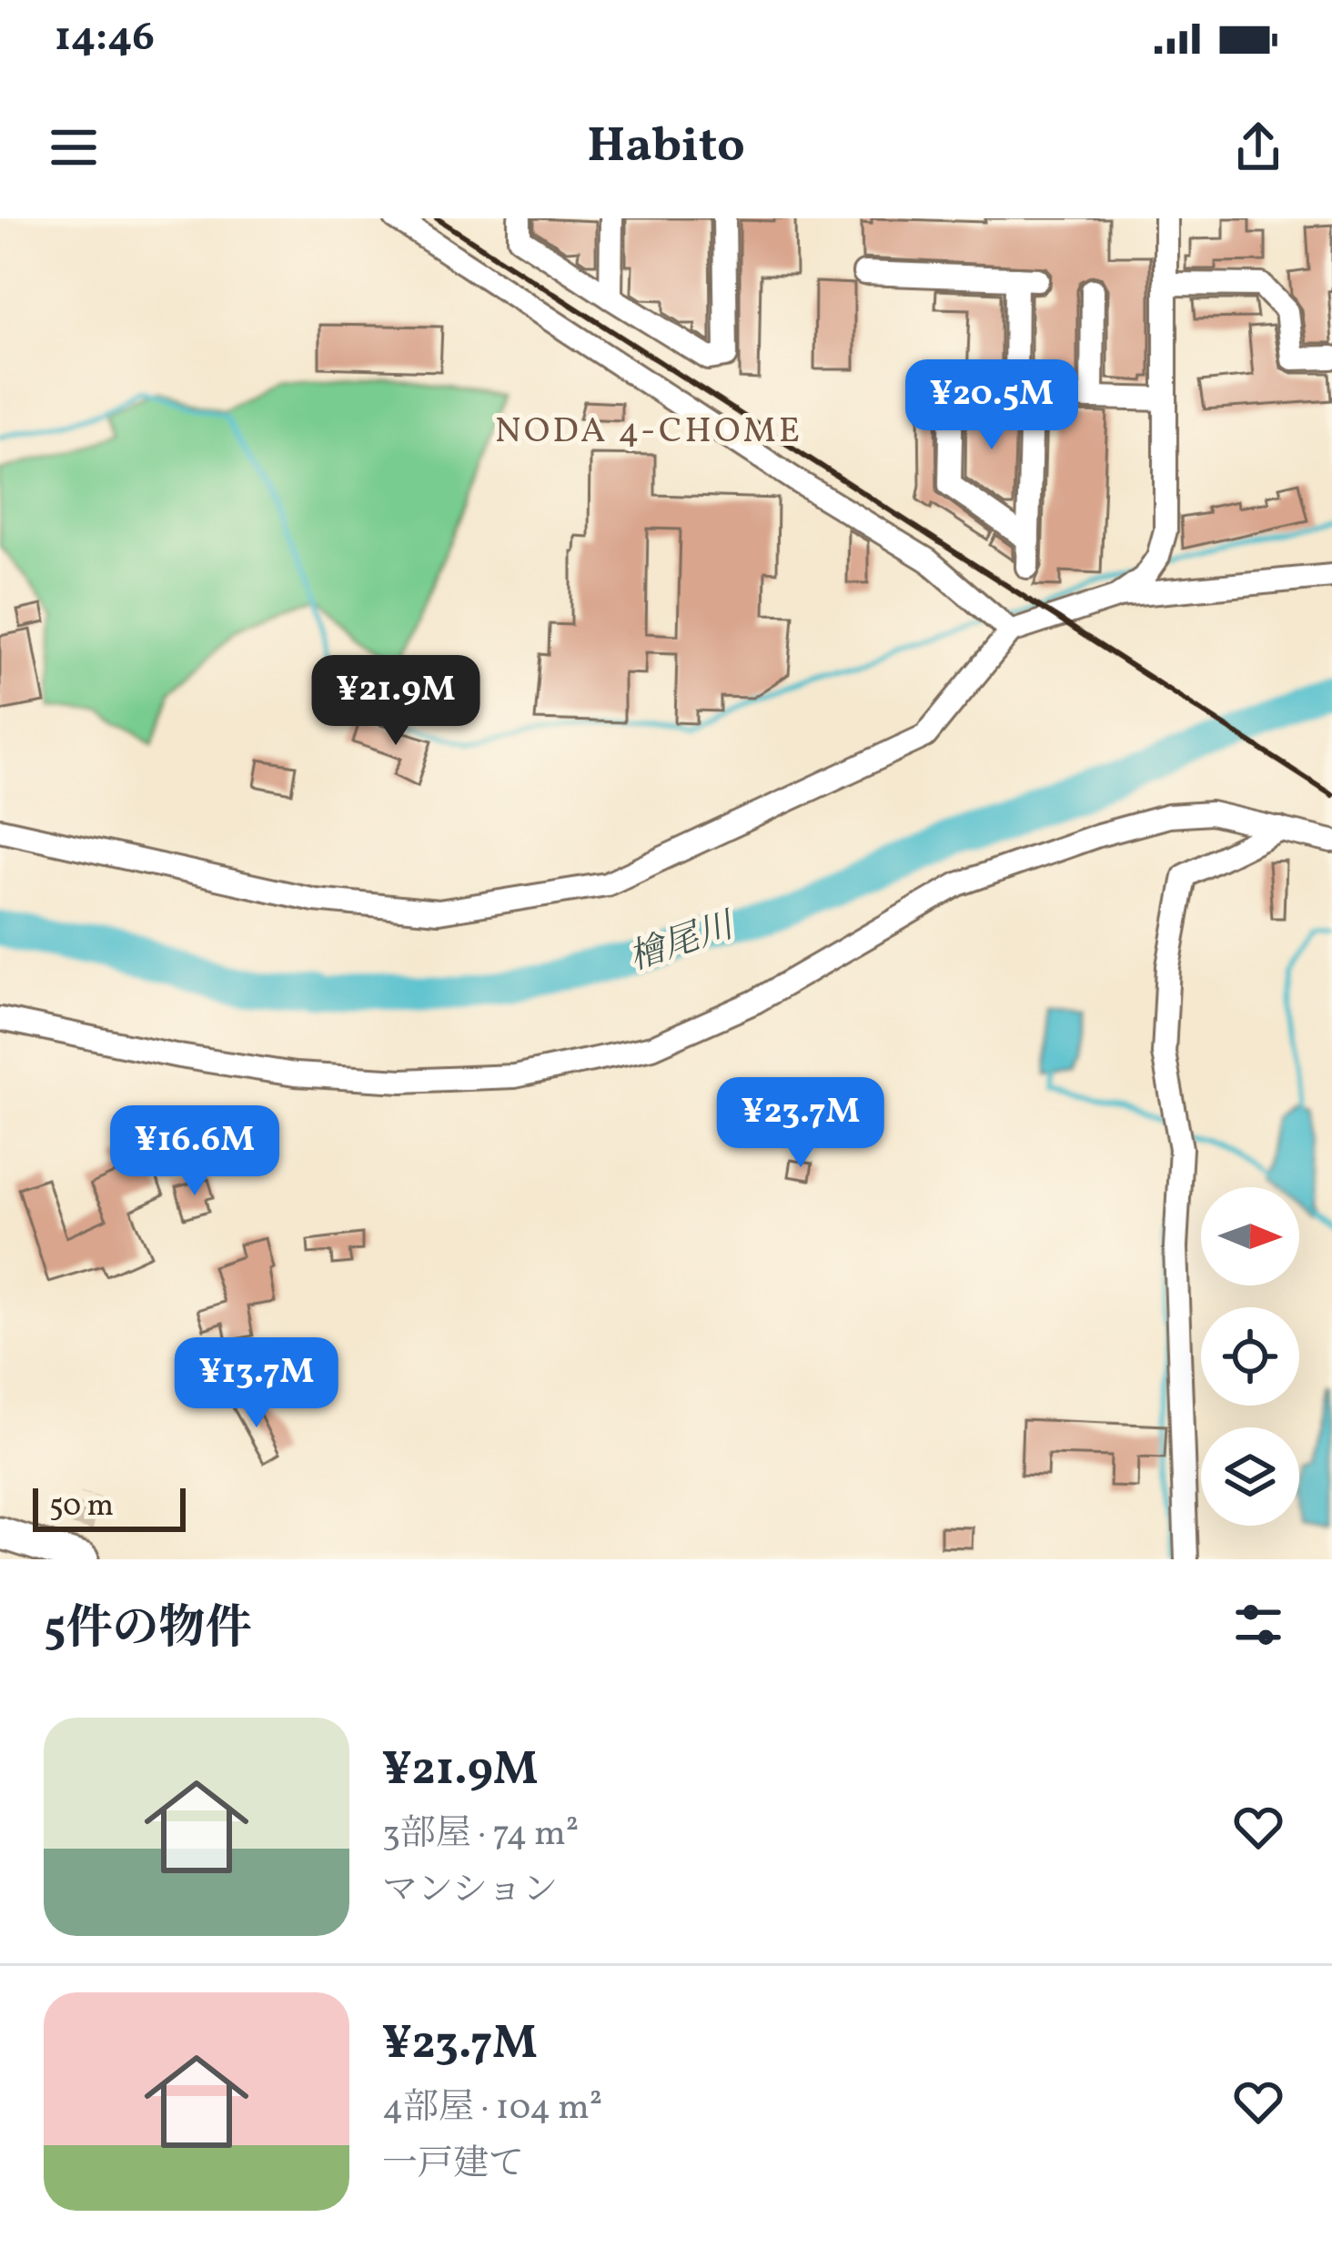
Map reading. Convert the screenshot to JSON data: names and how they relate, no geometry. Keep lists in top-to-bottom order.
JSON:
{
  "districts": ["NODA 4-CHOME"],
  "water": ["檜尾川"],
  "scale_bar": "50 m",
  "north": "right",
  "page": {
    "status": "14:46",
    "header": "Habito",
    "price": [
      "¥20.5M",
      "¥21.9M",
      "¥23.7M",
      "¥16.6M",
      "¥13.7M"
    ],
    "scale": "50 m",
    "heading": "5件の物件",
    "list": [
      {
        "name": "¥21.9M",
        "note": "3部屋 · 74 m² · マンション"
      },
      {
        "name": "¥23.7M",
        "note": "4部屋 · 104 m² · 一戸建て"
      }
    ]
  }
}
